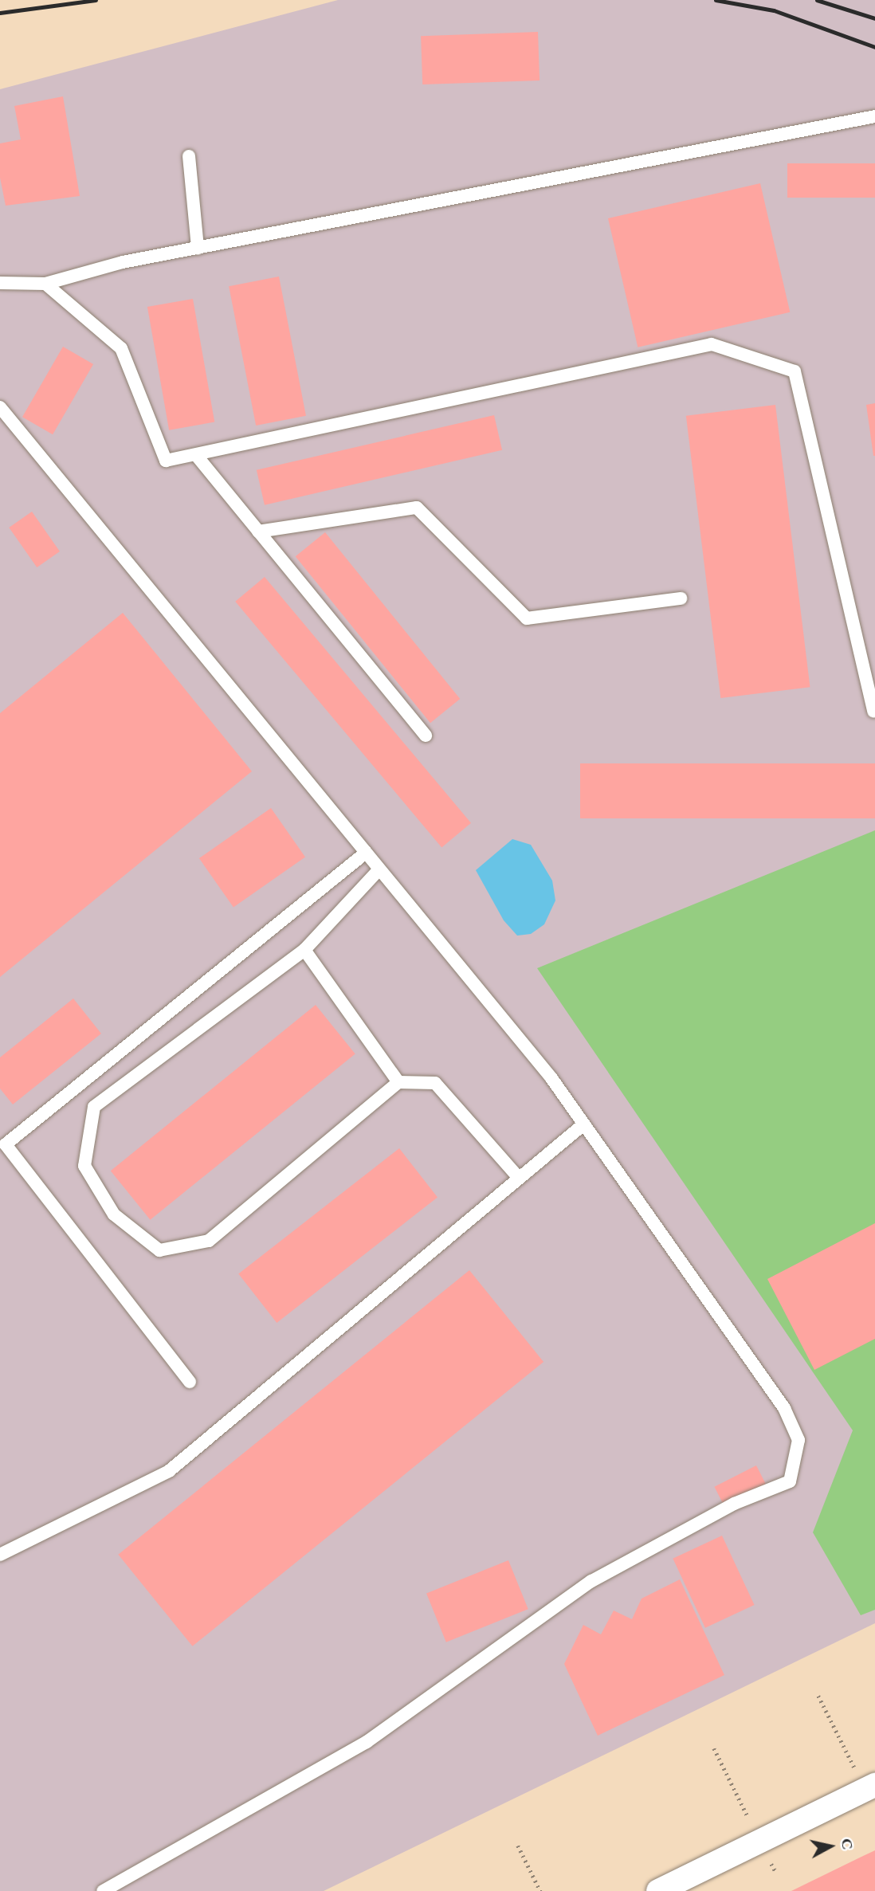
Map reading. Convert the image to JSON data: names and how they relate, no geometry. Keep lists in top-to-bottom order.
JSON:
{
  "north": "right"
}
